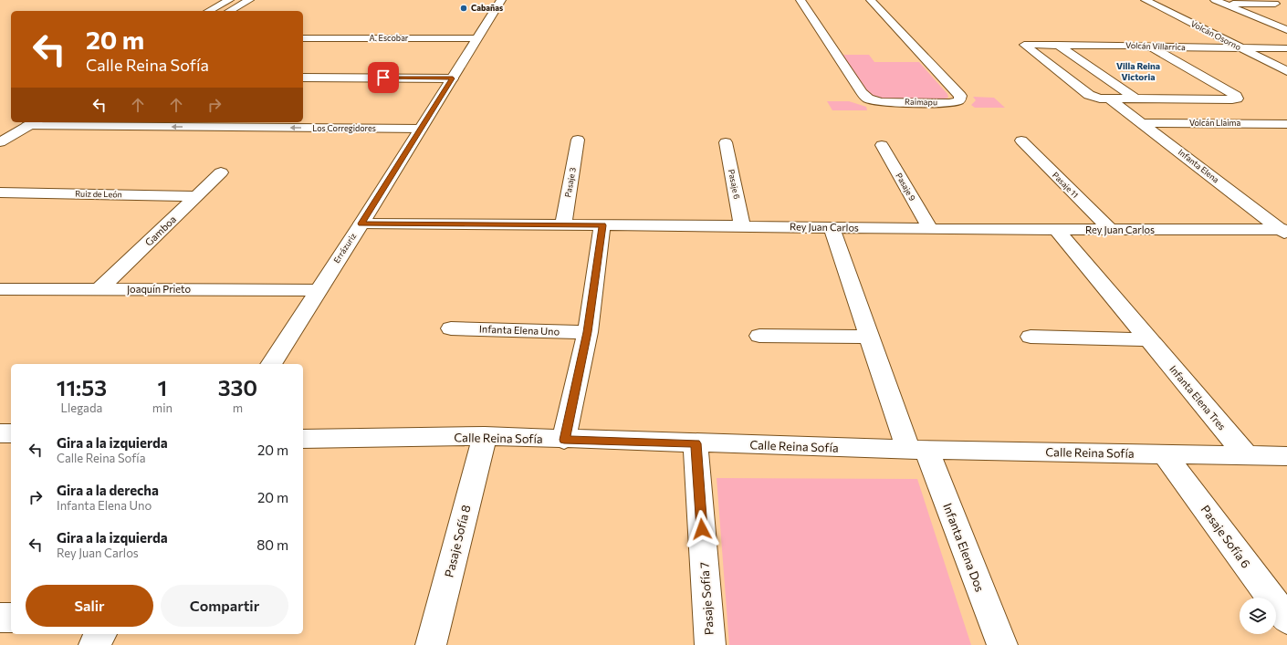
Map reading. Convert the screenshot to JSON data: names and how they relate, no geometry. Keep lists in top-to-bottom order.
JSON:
{
  "streets": {
    "main road": [
      "Volcán Osorno",
      "A. Escobar",
      "Volcán Villarrica",
      "Raimapu",
      "Volcán Llaima",
      "Los Corregidores",
      "Infanta Elena",
      "Pasaje 3",
      "Pasaje 6",
      "Pasaje 11",
      "Pasaje 9",
      "Ruiz de León",
      "Rey Juan Carlos",
      "Gamboa",
      "Errázuriz",
      "Joaquín Prieto",
      "Infanta Elena Uno",
      "Infanta Elena Tres",
      "Calle Reina Sofía",
      "Pasaje Sofía 6",
      "Pasaje Sofía 8",
      "Infanta Elena Dos",
      "Pasaje Sofía 7"
    ]
  },
  "crossings": [
    ["Volcán Osorno", "Volcán Villarrica"],
    ["A. Escobar", "Errázuriz"],
    ["Volcán Villarrica", "Infanta Elena"],
    ["Volcán Llaima", "Infanta Elena"],
    ["Los Corregidores", "Errázuriz"],
    ["Infanta Elena", "Rey Juan Carlos"],
    ["Pasaje 3", "Rey Juan Carlos"],
    ["Pasaje 6", "Rey Juan Carlos"],
    ["Pasaje 11", "Rey Juan Carlos"],
    ["Pasaje 9", "Rey Juan Carlos"],
    ["Ruiz de León", "Gamboa"],
    ["Rey Juan Carlos", "Errázuriz"],
    ["Rey Juan Carlos", "Infanta Elena Tres"],
    ["Rey Juan Carlos", "Infanta Elena Dos"],
    ["Gamboa", "Joaquín Prieto"],
    ["Errázuriz", "Joaquín Prieto"],
    ["Infanta Elena Tres", "Calle Reina Sofía"],
    ["Calle Reina Sofía", "Pasaje Sofía 6"],
    ["Calle Reina Sofía", "Pasaje Sofía 8"],
    ["Calle Reina Sofía", "Infanta Elena Dos"],
    ["Calle Reina Sofía", "Pasaje Sofía 7"]
  ],
  "districts": ["Villa Reina Victoria"],
  "places": ["Cabañas"],
  "page": {
    "turn": ["20 m", "Calle Reina Sofía"],
    "eta": [
      "11:53",
      "Llegada",
      "1",
      "min",
      "330",
      "m"
    ],
    "list": [
      {
        "name": "Gira a la izquierda",
        "note": "Calle Reina Sofía",
        "value": "20 m"
      },
      {
        "name": "Gira a la derecha",
        "note": "Infanta Elena Uno",
        "value": "20 m"
      },
      {
        "name": "Gira a la izquierda",
        "note": "Rey Juan Carlos",
        "value": "80 m"
      }
    ],
    "buttons": ["Salir", "Compartir"]
  }
}
